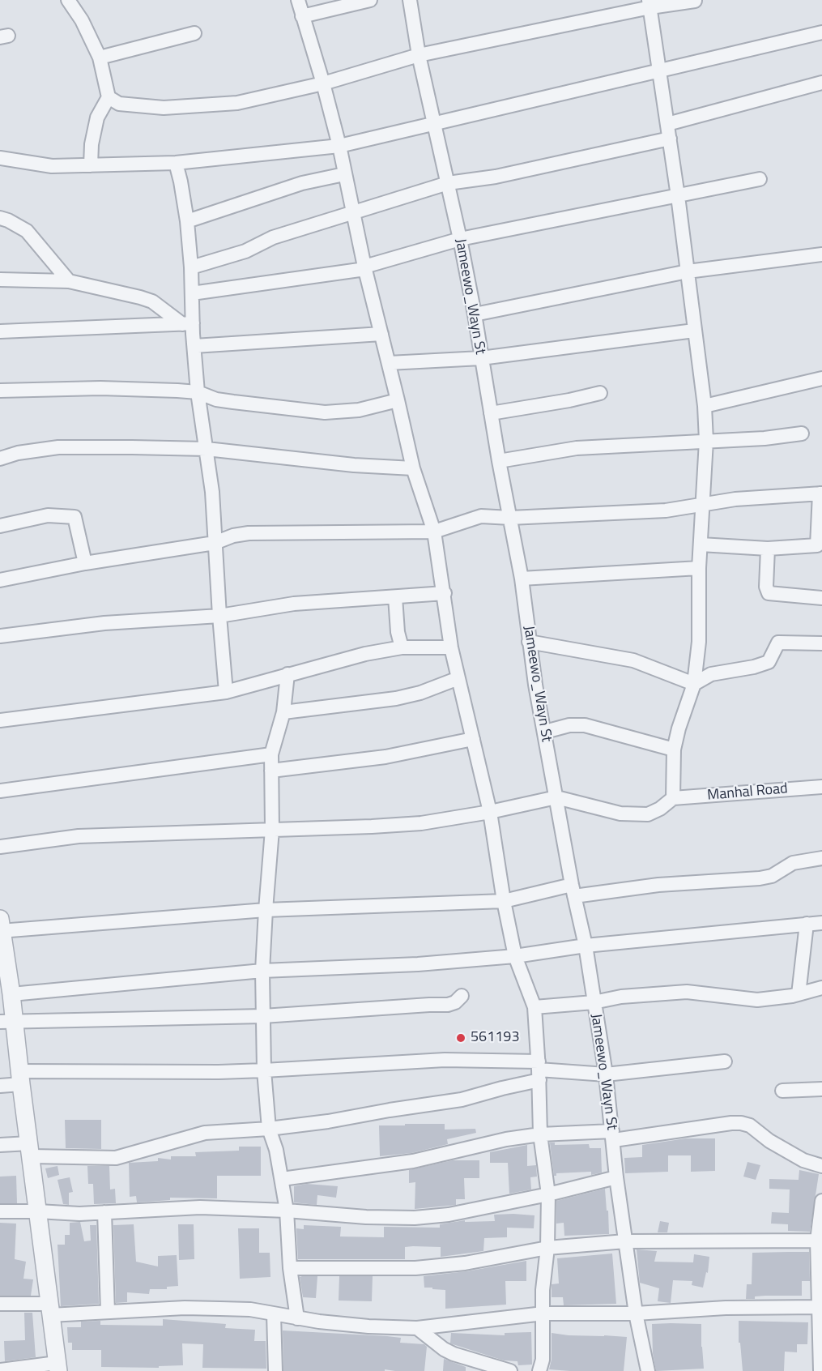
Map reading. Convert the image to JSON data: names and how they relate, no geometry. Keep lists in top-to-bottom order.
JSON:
{
  "streets": {
    "street": ["Jameewo_Wayn St", "Manhal Road"]
  },
  "places": ["561193"]
}
